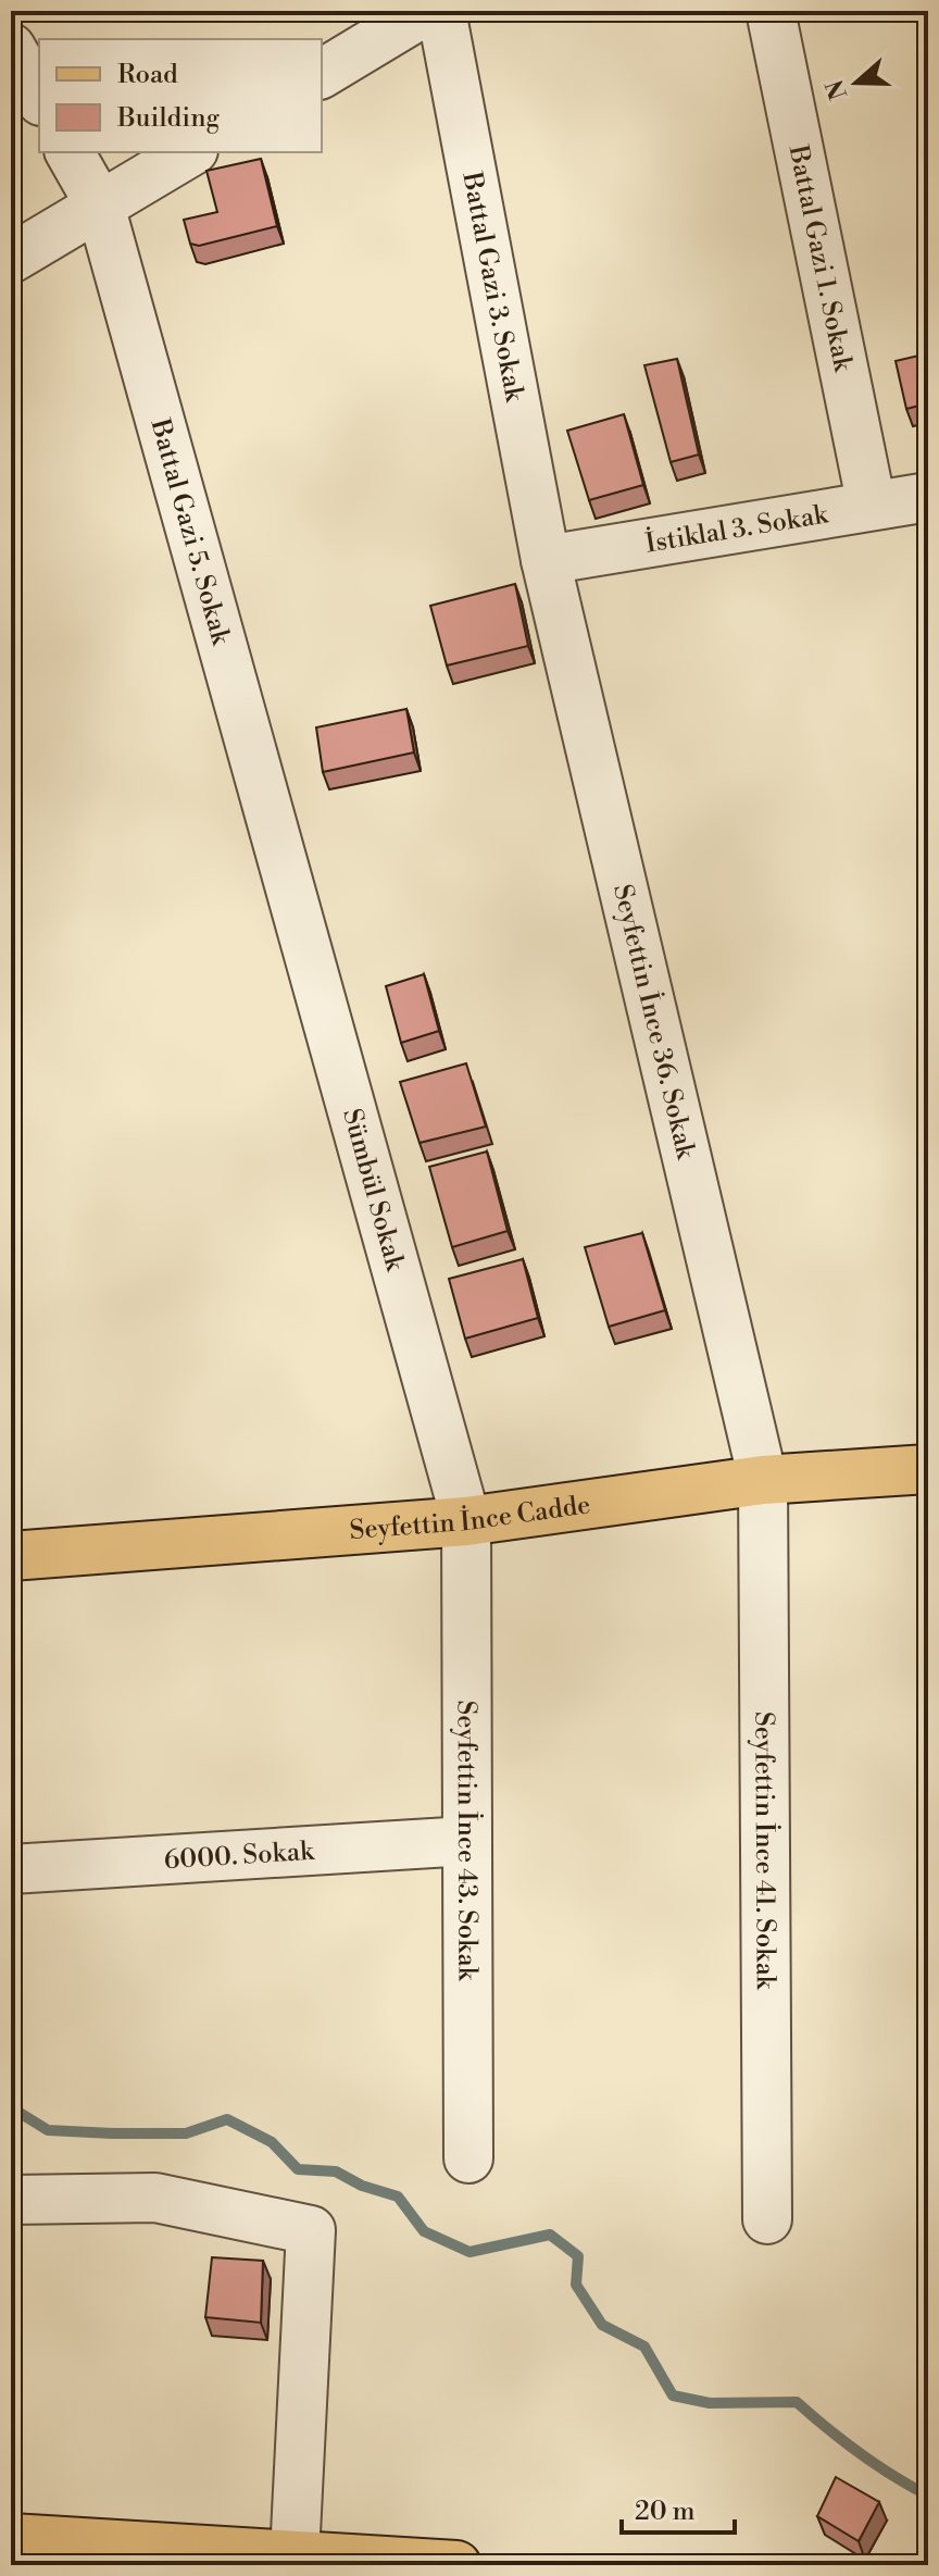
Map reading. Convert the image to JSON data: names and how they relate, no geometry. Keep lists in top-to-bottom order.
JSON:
{
  "streets": {
    "main road": ["Seyfettin İnce Cadde"],
    "street": [
      "Battal Gazi 1. Sokak",
      "Battal Gazi 3. Sokak",
      "İstiklal 3. Sokak",
      "Battal Gazi 5. Sokak",
      "Seyfettin İnce 36. Sokak",
      "Sümbül Sokak",
      "Seyfettin İnce 43. Sokak",
      "Seyfettin İnce 41. Sokak",
      "6000. Sokak"
    ]
  },
  "crossings": [
    ["Battal Gazi 1. Sokak", "İstiklal 3. Sokak"],
    ["Battal Gazi 3. Sokak", "İstiklal 3. Sokak"],
    ["Battal Gazi 3. Sokak", "Seyfettin İnce 36. Sokak"],
    ["İstiklal 3. Sokak", "Seyfettin İnce 36. Sokak"],
    ["Battal Gazi 5. Sokak", "Sümbül Sokak"],
    ["Seyfettin İnce 36. Sokak", "Seyfettin İnce Cadde"],
    ["Seyfettin İnce 36. Sokak", "Seyfettin İnce 41. Sokak"],
    ["Sümbül Sokak", "Seyfettin İnce Cadde"],
    ["Sümbül Sokak", "Seyfettin İnce 43. Sokak"],
    ["Seyfettin İnce Cadde", "Seyfettin İnce 43. Sokak"],
    ["Seyfettin İnce Cadde", "Seyfettin İnce 41. Sokak"],
    ["Seyfettin İnce 43. Sokak", "6000. Sokak"]
  ],
  "legend": ["Road", "Building"],
  "scale_bar": "20 m",
  "north": "left"
}
